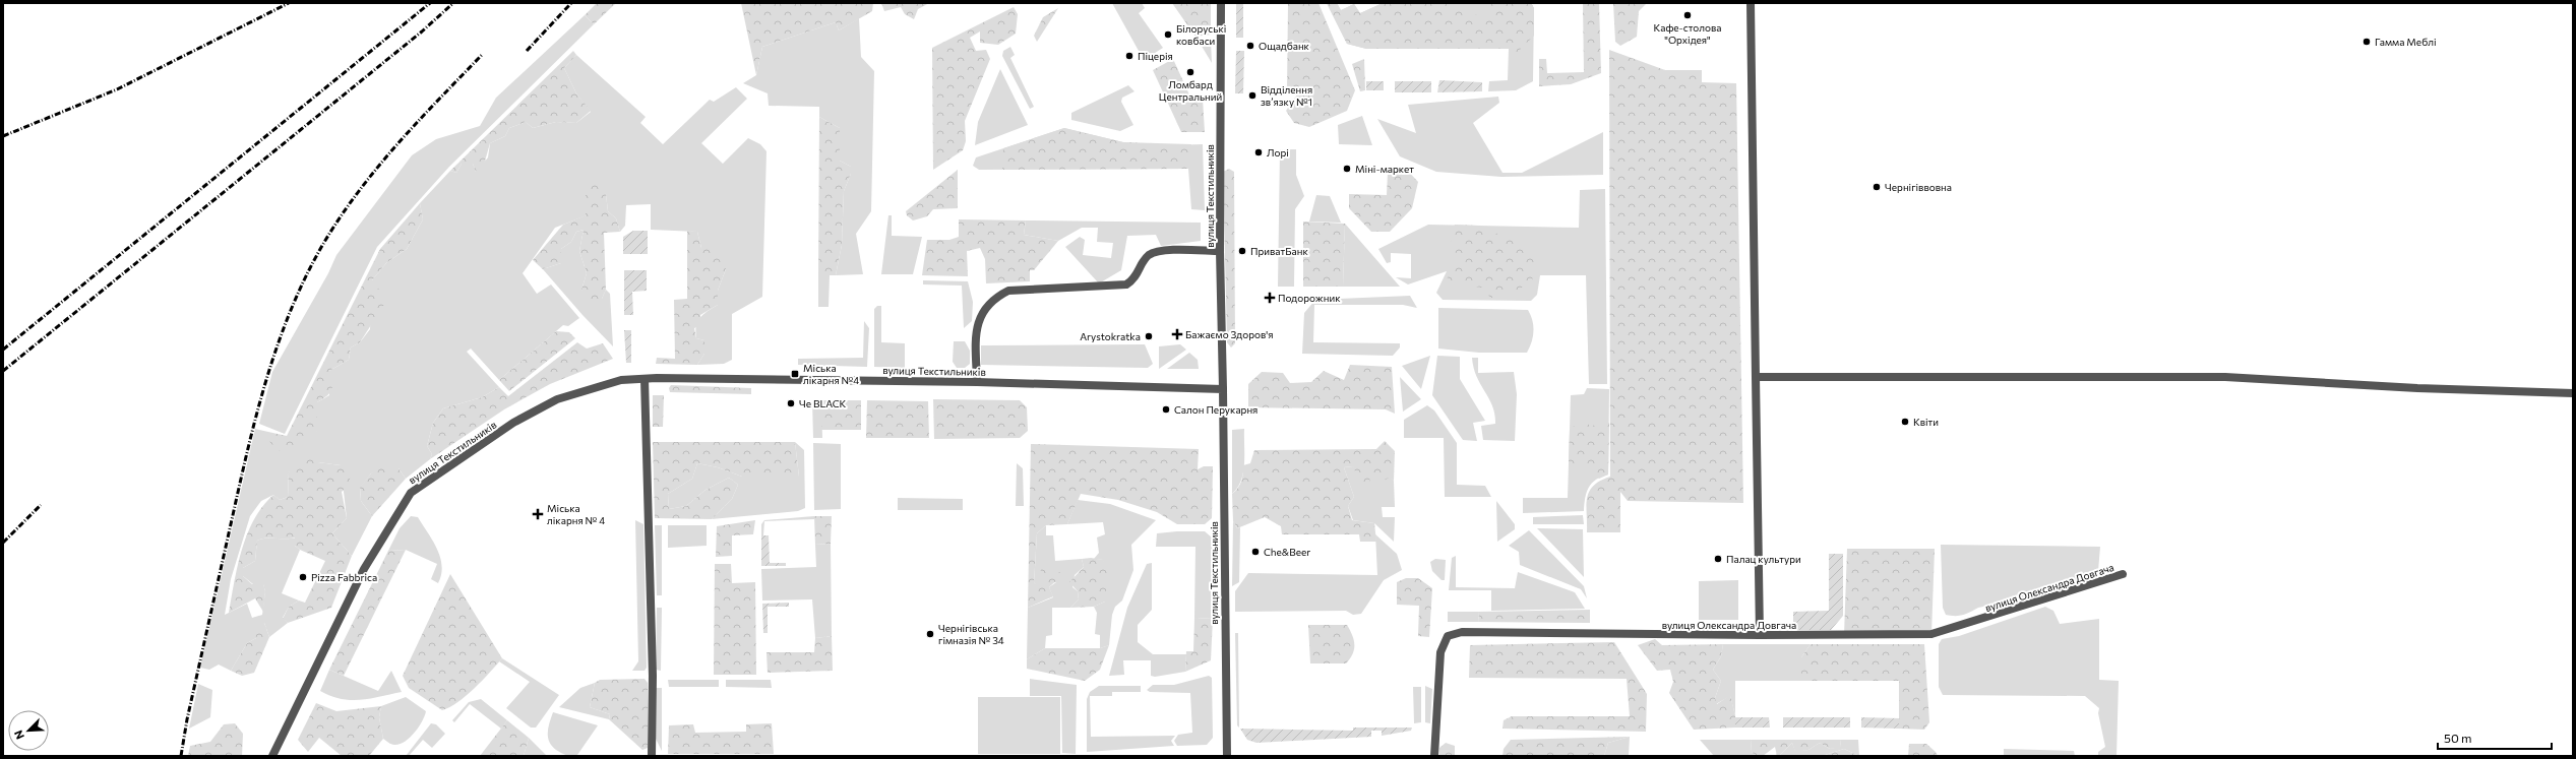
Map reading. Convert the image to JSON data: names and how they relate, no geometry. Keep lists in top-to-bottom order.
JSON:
{
  "streets": {
    "street": ["вулиця Текстильників", "вулиця Олександра Довгача"]
  },
  "places": {
    "other": [
      "Кафе-столова \"Орхідея\"",
      "Білоруські ковбаси",
      "Гамма Меблі",
      "Ощадбанк",
      "Піцерія",
      "Ломбард Центральний",
      "Відділення зв’язку №1",
      "Лорі",
      "Міні-маркет",
      "Чернігіввовна",
      "ПриватБанк",
      "Arystokratka",
      "Че BLACK",
      "Салон Перукарня",
      "Квіти",
      "Che&Beer",
      "Палац культури",
      "Pizza Fabbrica",
      "Чернігівська гімназія № 34"
    ],
    "health": ["Подорожник", "Бажаємо Здоров'я", "Міська лікарня № 4"],
    "transit": ["Міська лікарня №4"]
  },
  "scale_bar": "50 m",
  "north": "bottom left"
}
